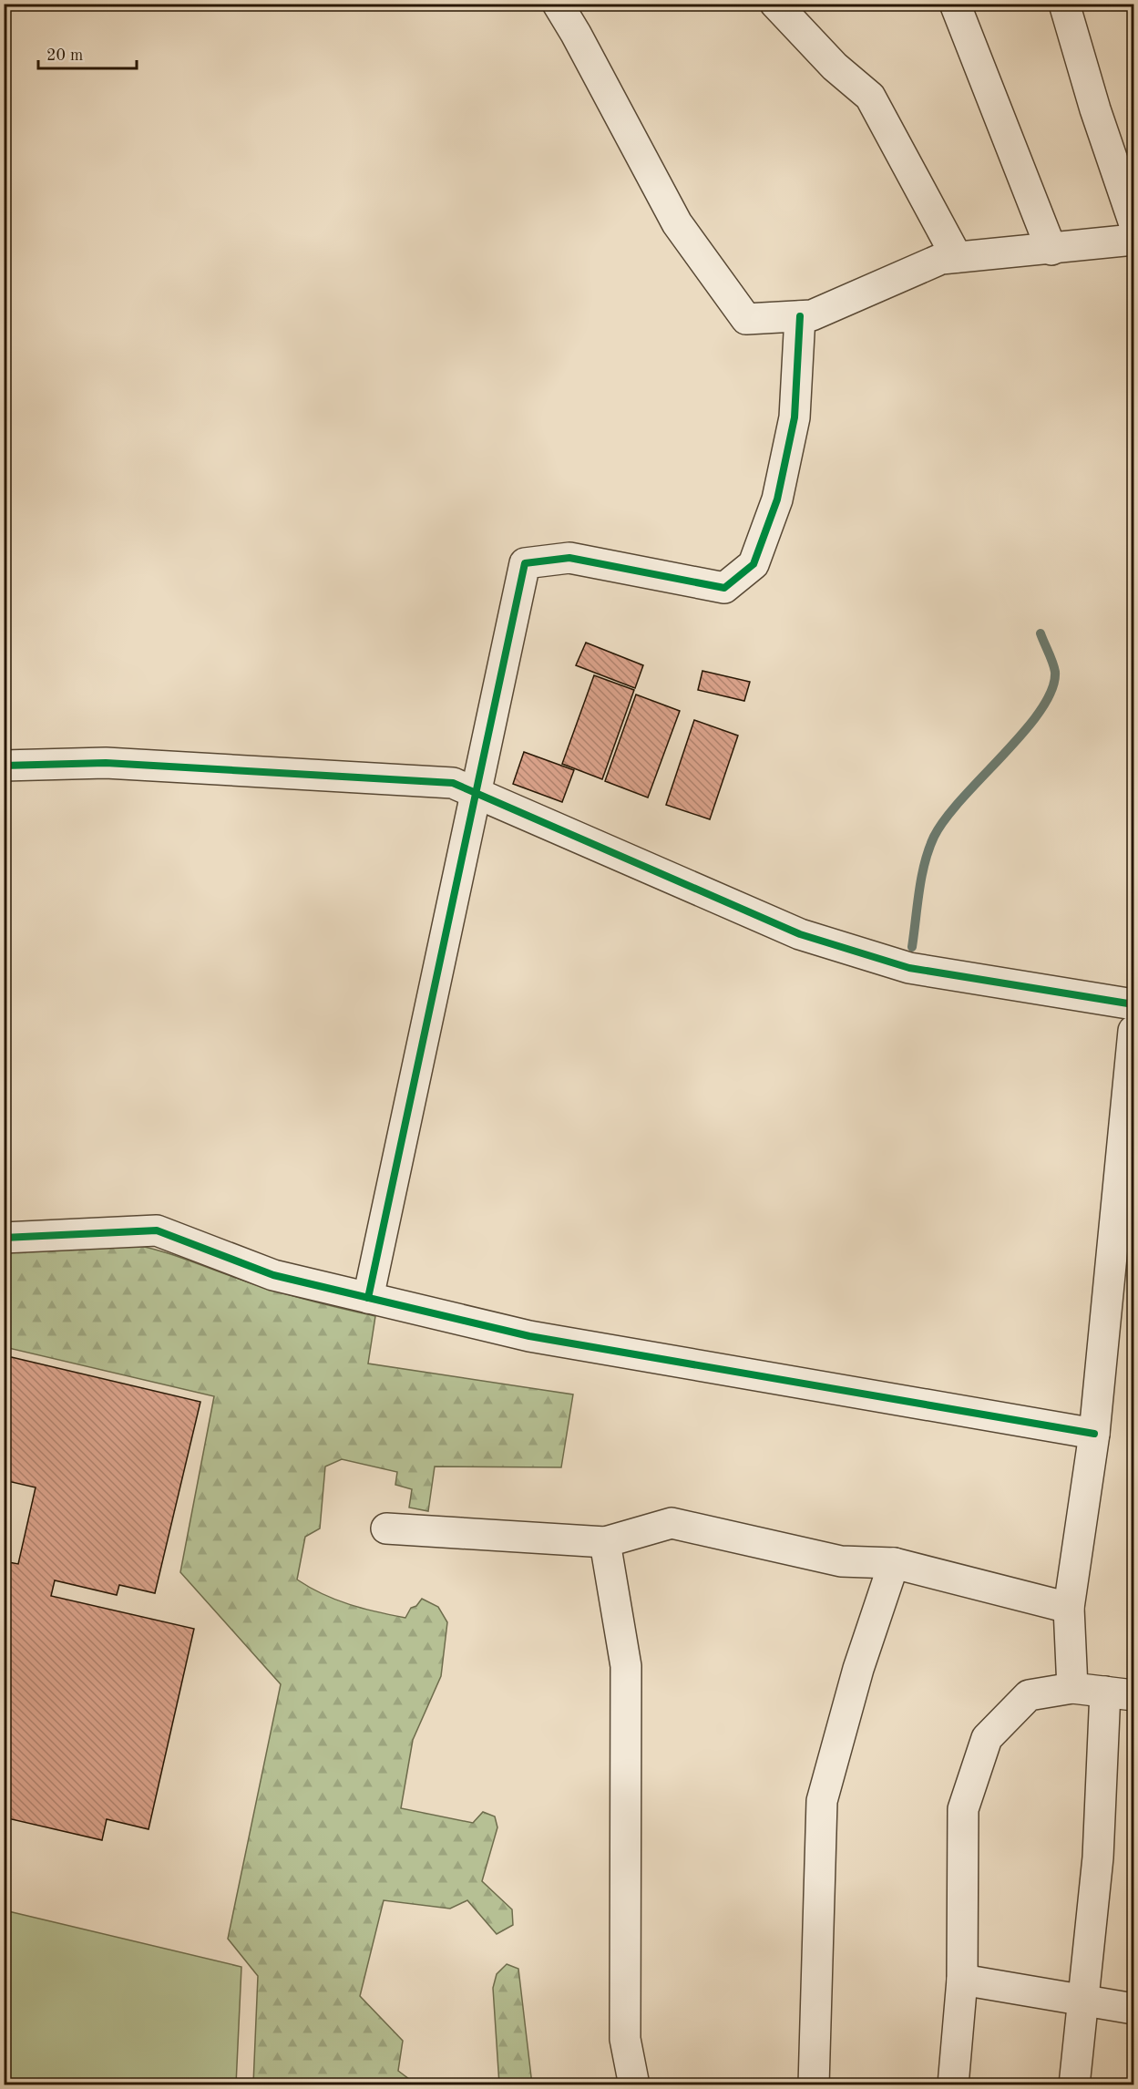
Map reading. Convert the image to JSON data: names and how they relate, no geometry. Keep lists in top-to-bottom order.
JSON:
{
  "scale_bar": "20 m"
}
